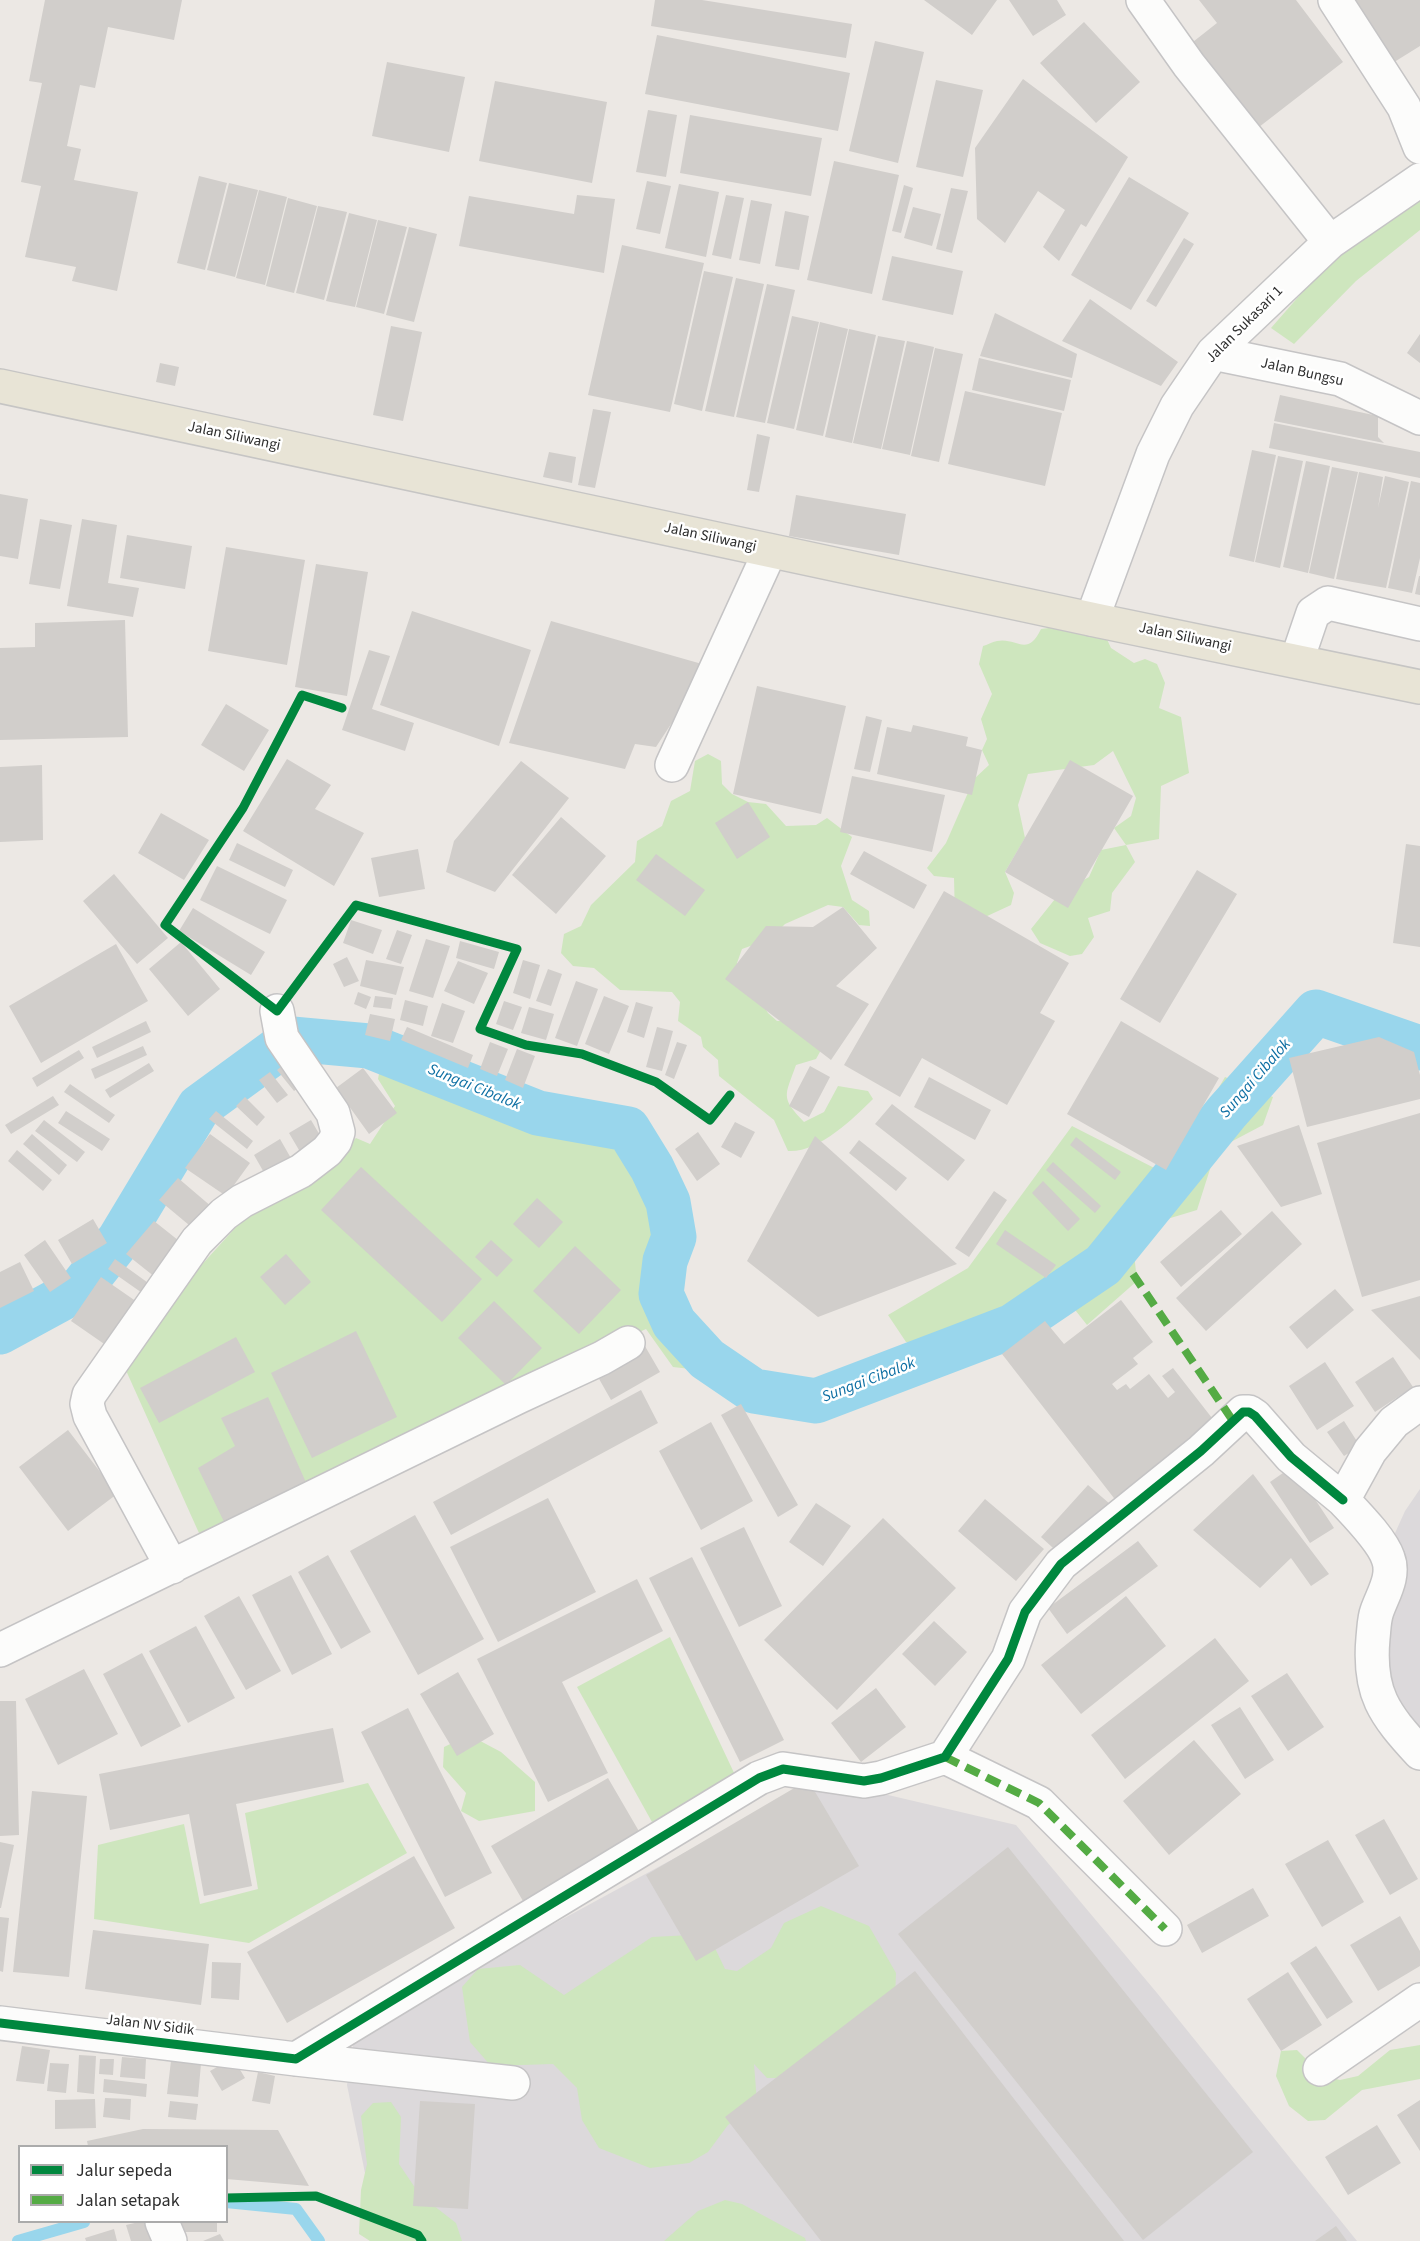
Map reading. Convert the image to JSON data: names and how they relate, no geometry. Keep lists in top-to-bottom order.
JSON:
{
  "streets": {
    "main road": ["Jalan Siliwangi"],
    "street": ["Jalan Sukasari 1", "Jalan Bungsu", "Jalan NV Sidik"]
  },
  "crossings": [
    ["Jalan Sukasari 1", "Jalan Bungsu"],
    ["Jalan Sukasari 1", "Jalan Siliwangi"]
  ],
  "water": ["Sungai Cibalok"],
  "legend": ["Jalur sepeda", "Jalan setapak"]
}
